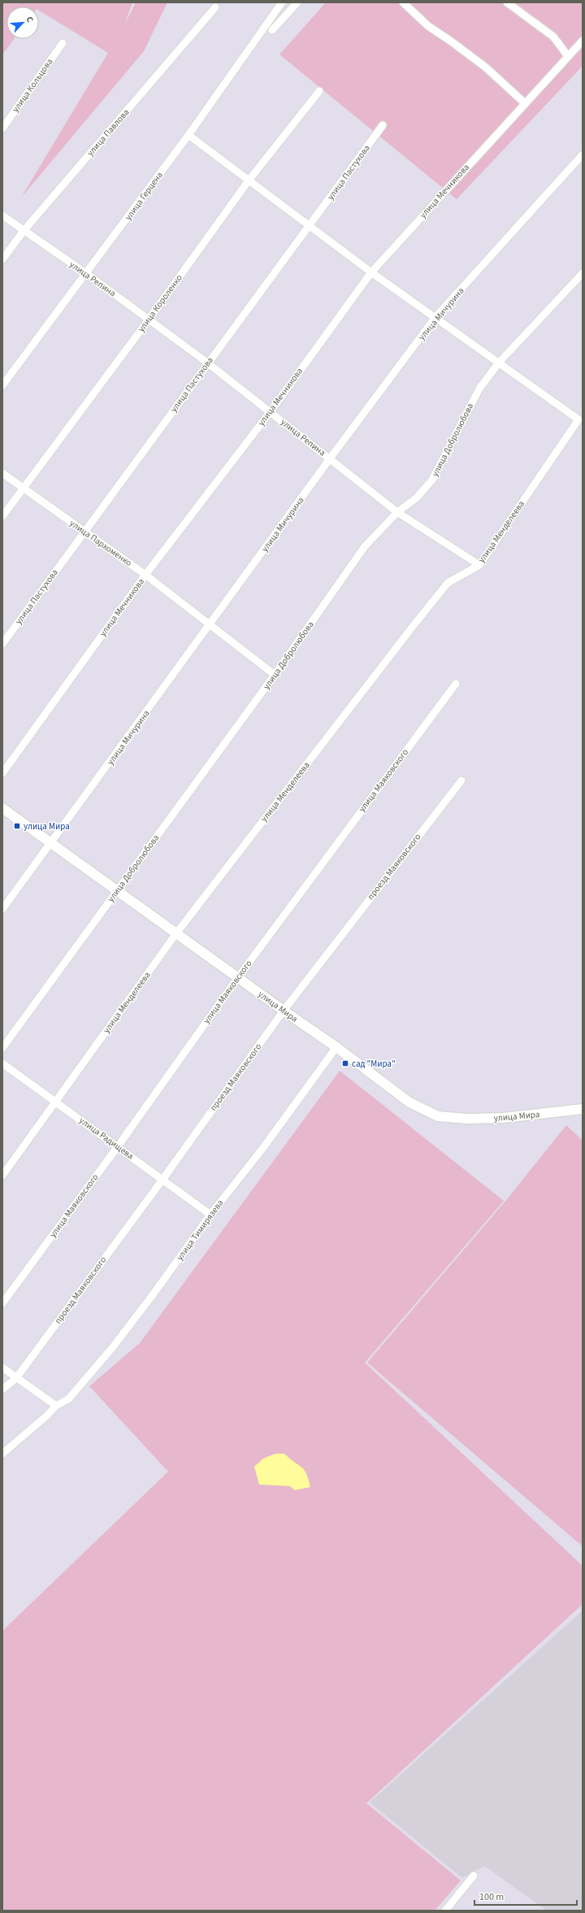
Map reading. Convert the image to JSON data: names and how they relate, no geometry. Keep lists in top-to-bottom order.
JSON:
{
  "streets": {
    "main road": ["улица Мира"],
    "street": [
      "улица Кольцова",
      "улица Павлова",
      "улица Пастухова",
      "улица Мечникова",
      "улица Герцена",
      "улица Репина",
      "улица Короленко",
      "улица Мичурина",
      "улица Добролюбова",
      "улица Менделеева",
      "улица Пархоменко",
      "улица Маяковского",
      "проезд Маяковского",
      "улица Радищева",
      "улица Тимирязева"
    ]
  },
  "crossings": [
    ["улица Павлова", "улица Репина"],
    ["улица Пастухова", "улица Репина"],
    ["улица Пастухова", "улица Пархоменко"],
    ["улица Мечникова", "улица Репина"],
    ["улица Мечникова", "улица Пархоменко"],
    ["улица Герцена", "улица Репина"],
    ["улица Репина", "улица Короленко"],
    ["улица Репина", "улица Мичурина"],
    ["улица Репина", "улица Добролюбова"],
    ["улица Репина", "улица Менделеева"],
    ["улица Короленко", "улица Пархоменко"],
    ["улица Мичурина", "улица Пархоменко"],
    ["улица Мичурина", "улица Мира"],
    ["улица Добролюбова", "улица Менделеева"],
    ["улица Добролюбова", "улица Пархоменко"],
    ["улица Добролюбова", "улица Мира"],
    ["улица Менделеева", "улица Мира"],
    ["улица Менделеева", "улица Радищева"],
    ["улица Маяковского", "улица Мира"],
    ["улица Маяковского", "улица Радищева"],
    ["проезд Маяковского", "улица Мира"],
    ["проезд Маяковского", "улица Радищева"],
    ["улица Мира", "улица Тимирязева"],
    ["улица Радищева", "улица Тимирязева"]
  ],
  "places": {
    "transit": ["улица Мира", "сад \"Мира\""]
  },
  "scale_bar": "100 m",
  "north": "top right"
}
